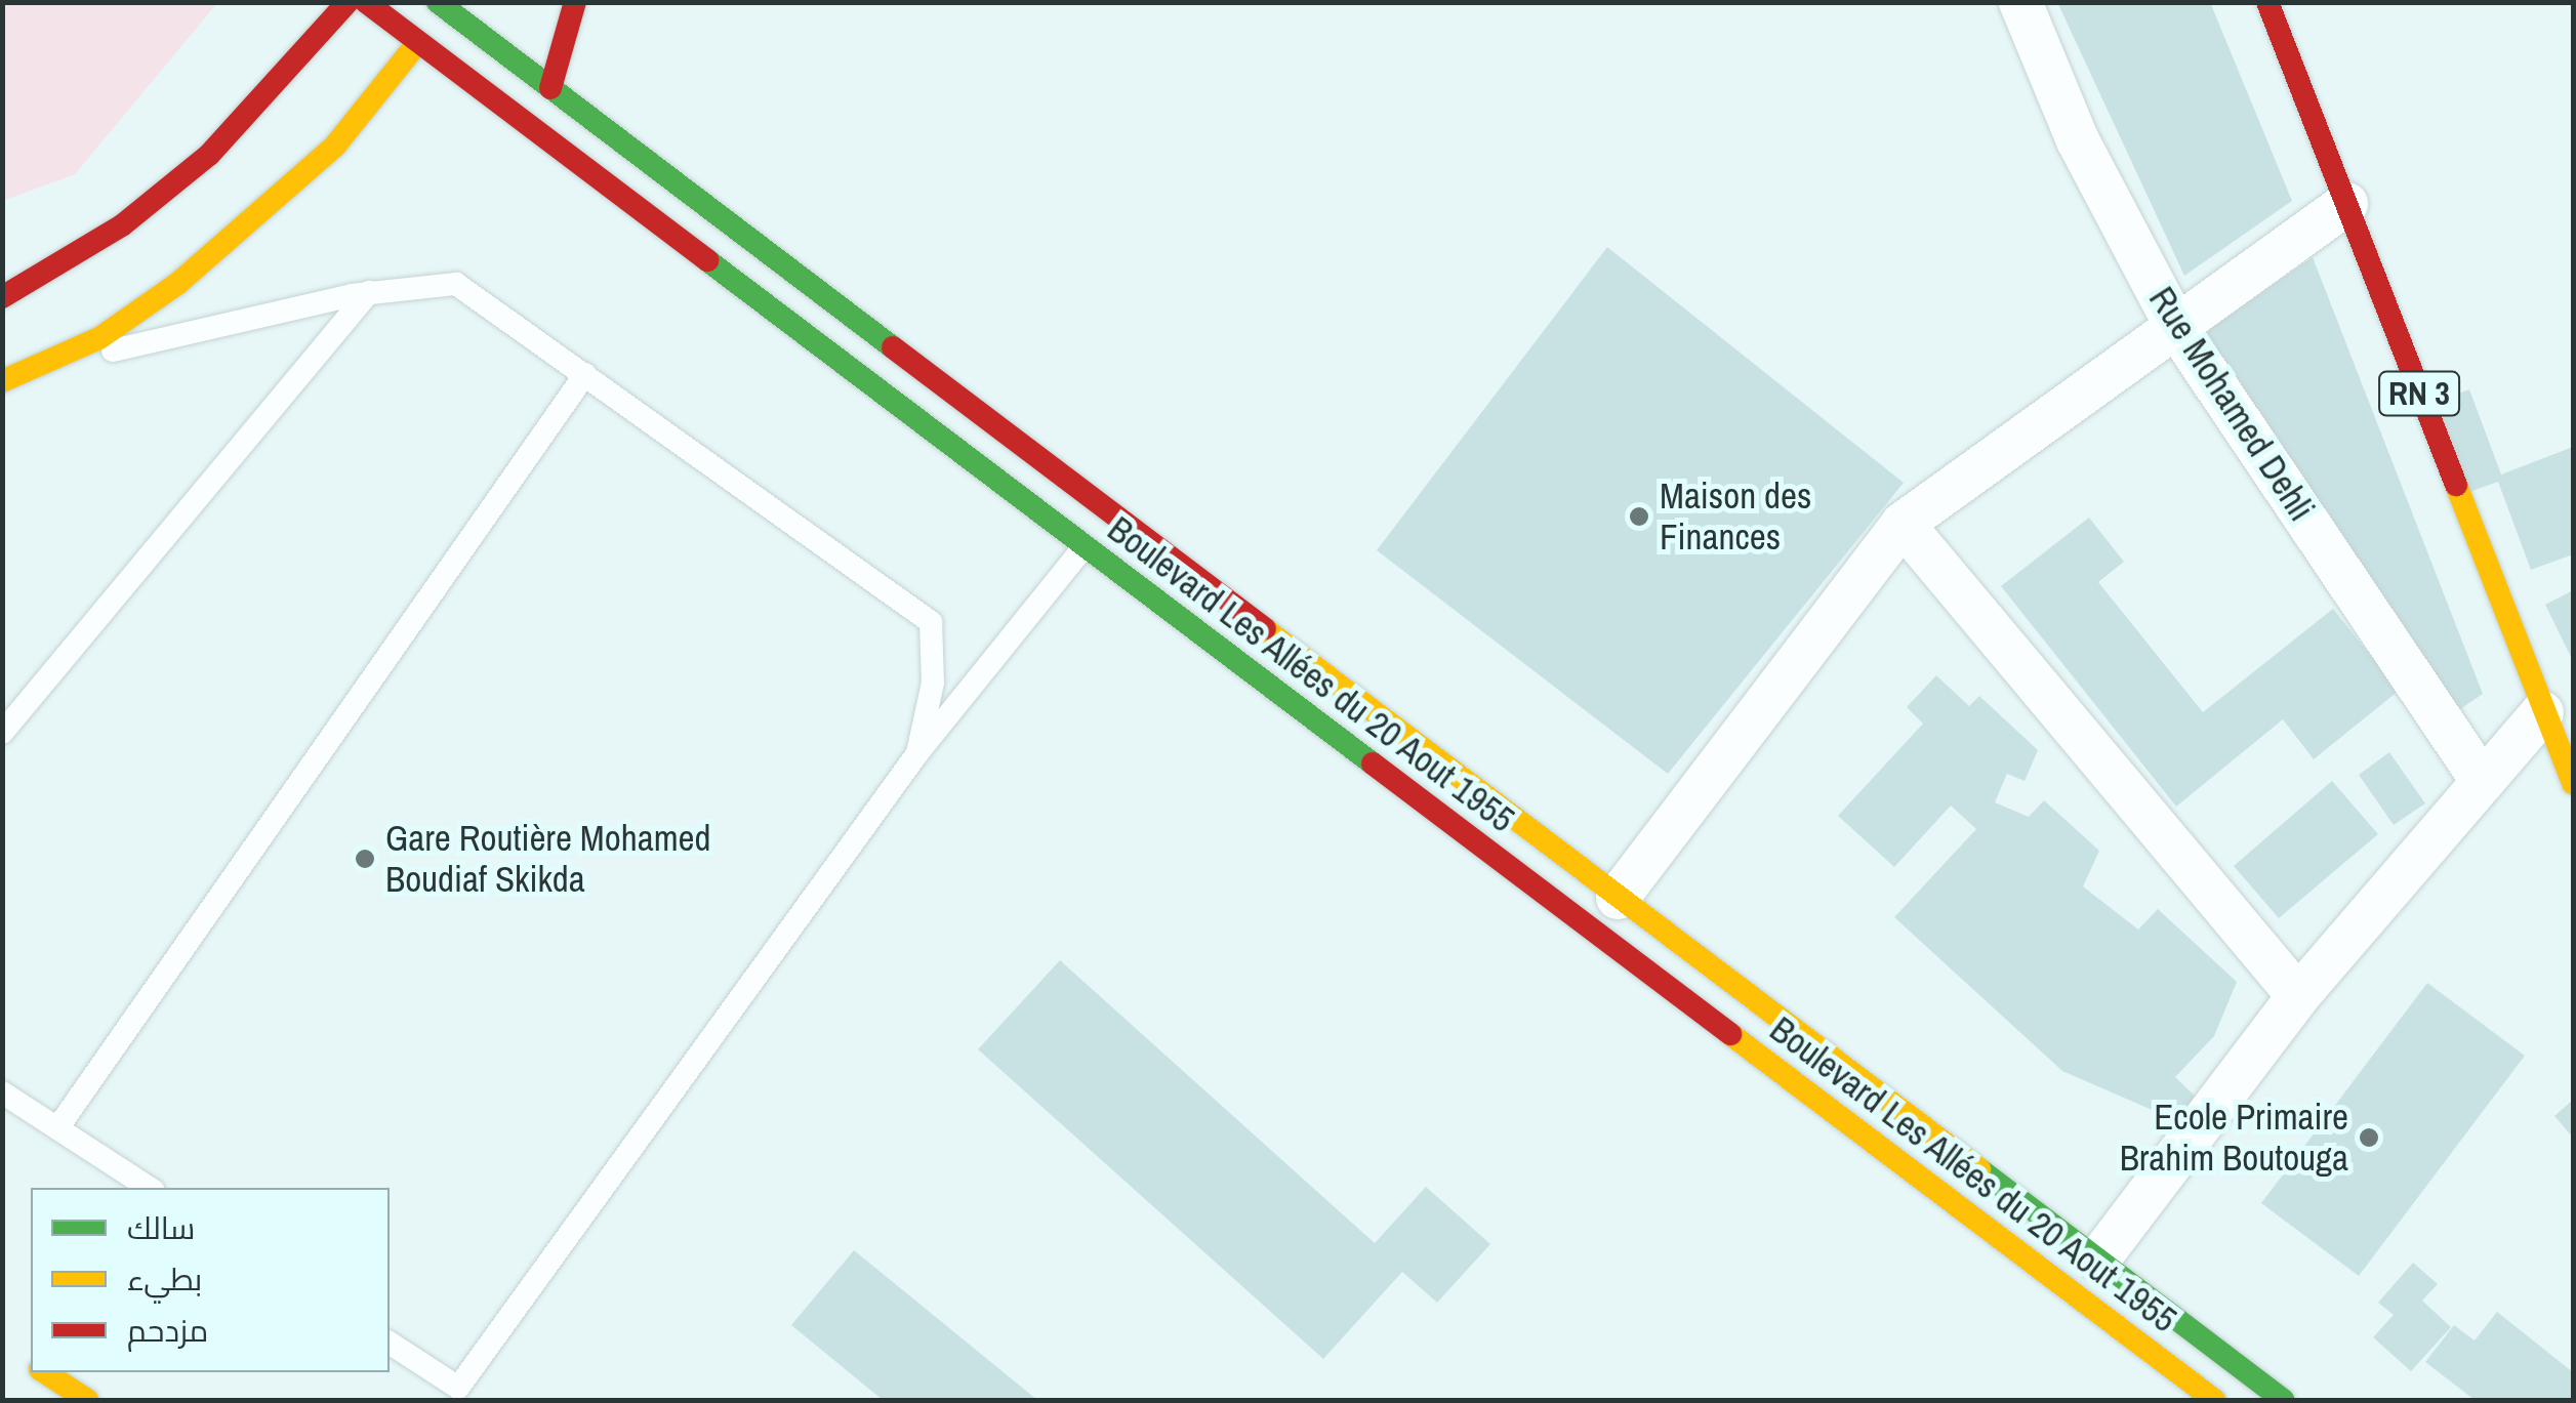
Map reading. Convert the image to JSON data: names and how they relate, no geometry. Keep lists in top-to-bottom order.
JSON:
{
  "streets": {
    "main road": ["RN 3", "Boulevard Les Allées du 20 Aout 1955"],
    "street": ["Rue Mohamed Dehli"]
  },
  "places": ["Maison des Finances", "Gare Routière Mohamed Boudiaf Skikda", "Ecole Primaire Brahim Boutouga"],
  "legend": ["سالك", "بطيء", "مزدحم"]
}
